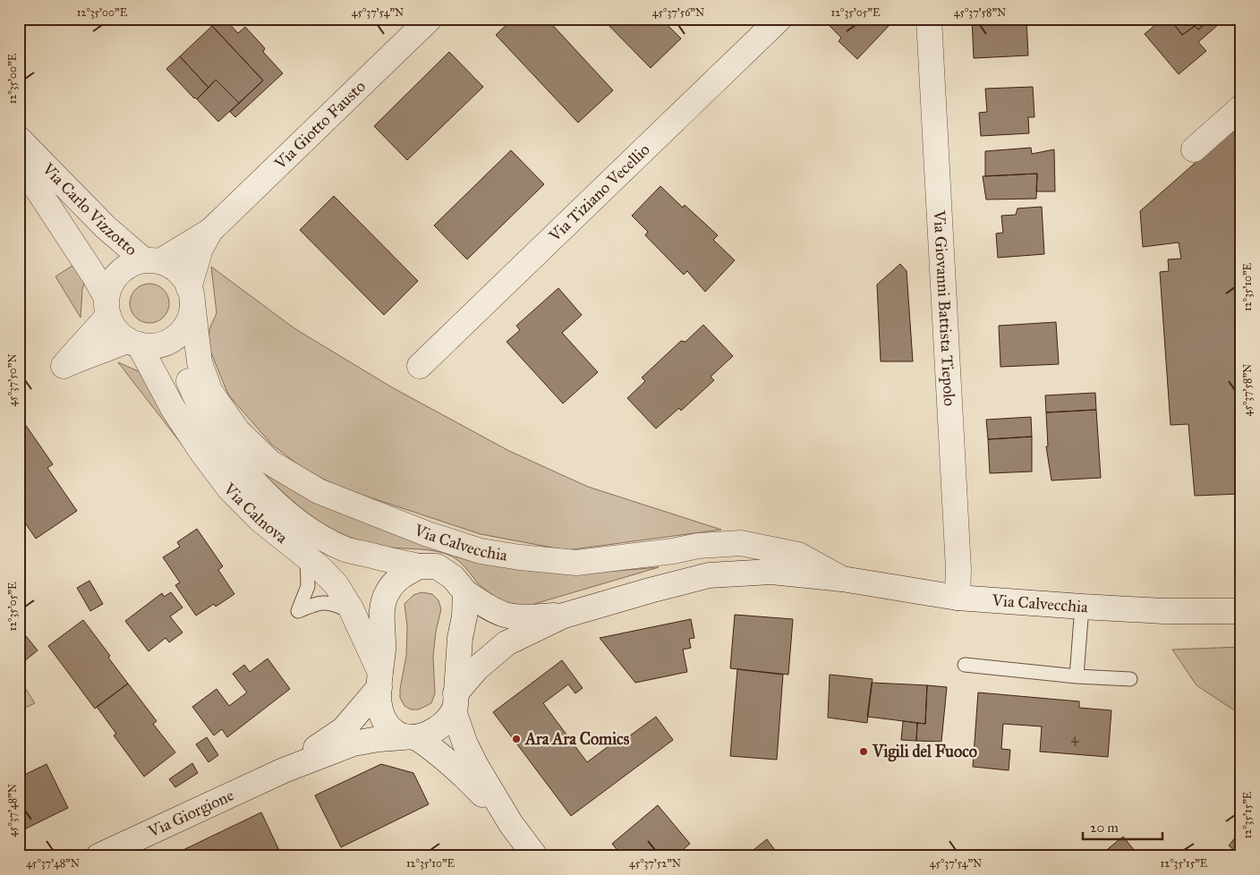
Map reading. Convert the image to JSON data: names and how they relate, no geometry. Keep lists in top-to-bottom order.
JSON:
{
  "streets": {
    "street": [
      "Via Giotto Fausto",
      "Via Tiziano Vecellio",
      "Via Carlo Vizzotto",
      "Via Giovanni Battista Tiepolo",
      "Via Calnova",
      "Via Calvecchia",
      "Via Giorgione"
    ]
  },
  "crossings": [
    ["Via Carlo Vizzotto", "Via Calnova"],
    ["Via Carlo Vizzotto", "Via Calvecchia"],
    ["Via Giovanni Battista Tiepolo", "Via Calvecchia"],
    ["Via Calnova", "Via Calvecchia"],
    ["Via Calnova", "Via Giorgione"],
    ["Via Calvecchia", "Via Giorgione"]
  ],
  "places": ["Ara Ara Comics", "Vigili del Fuoco"],
  "house_numbers": ["4"],
  "scale_bar": "20 m",
  "coordinates": [
    "12°35'00\"E",
    "45°37'54\"N",
    "45°37'56\"N",
    "12°35'05\"E",
    "45°37'58\"N",
    "12°35'10\"E",
    "45°37'50\"N",
    "45°37'48\"N",
    "12°35'15\"E",
    "45°37'52\"N"
  ]
}
